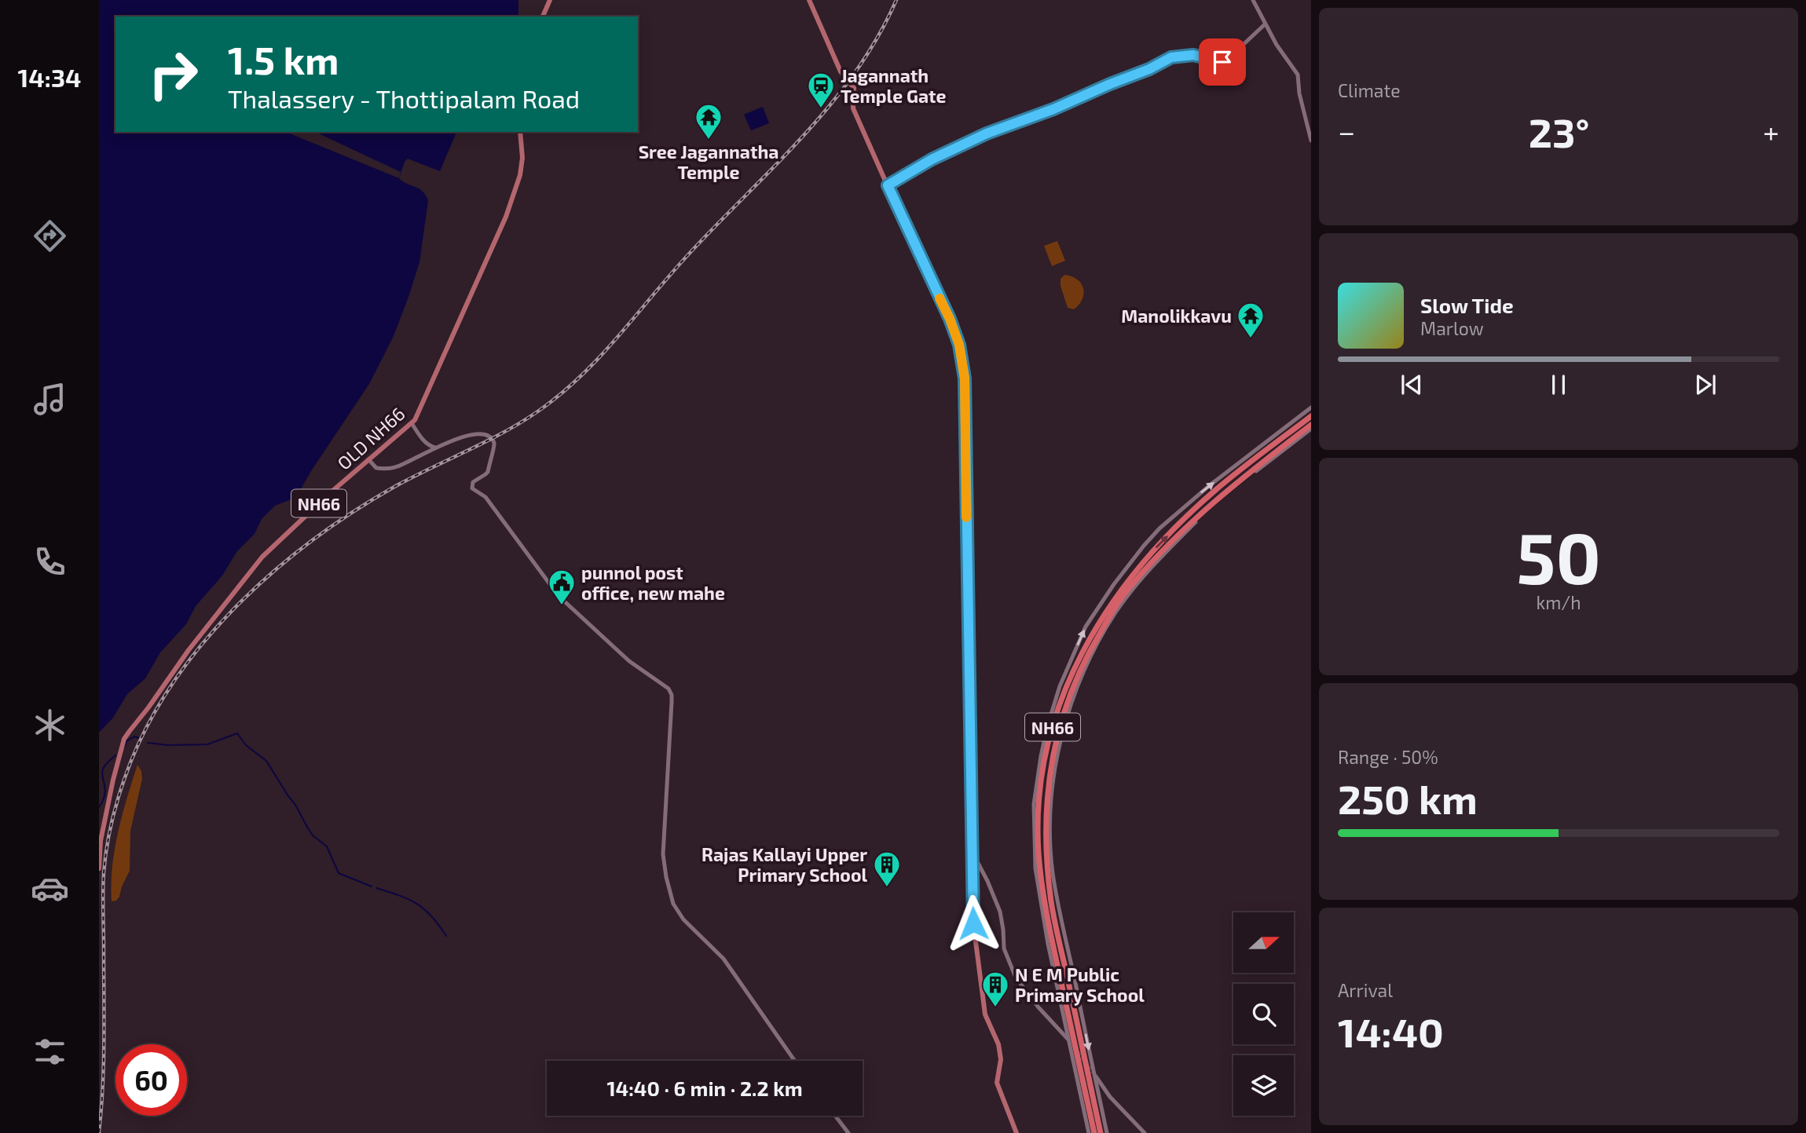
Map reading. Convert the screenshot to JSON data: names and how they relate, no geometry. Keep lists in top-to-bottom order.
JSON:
{
  "streets": {
    "highway": ["NH66"],
    "main road": ["OLD NH66"]
  },
  "places": {
    "station": ["Jagannath Temple Gate"],
    "temple": ["Sree Jagannatha Temple", "Manolikkavu"],
    "public building": ["punnol post office, new mahe"],
    "building": ["Rajas Kallayi Upper Primary School", "N E M Public Primary School"]
  },
  "north": "right",
  "page": {
    "tabs": "14:34",
    "tile": [
      "Climate",
      ["50", "km/h"],
      ["Range · 50%", "250 km"],
      ["Arrival", "14:40"]
    ],
    "turn": ["1.5 km", "Thalassery - Thottipalam Road"],
    "heat": ["−", "23°", "+"],
    "song": ["Slow Tide", "Marlow"],
    "limit": "60",
    "trip": "14:40 · 6 min · 2.2 km"
  }
}
